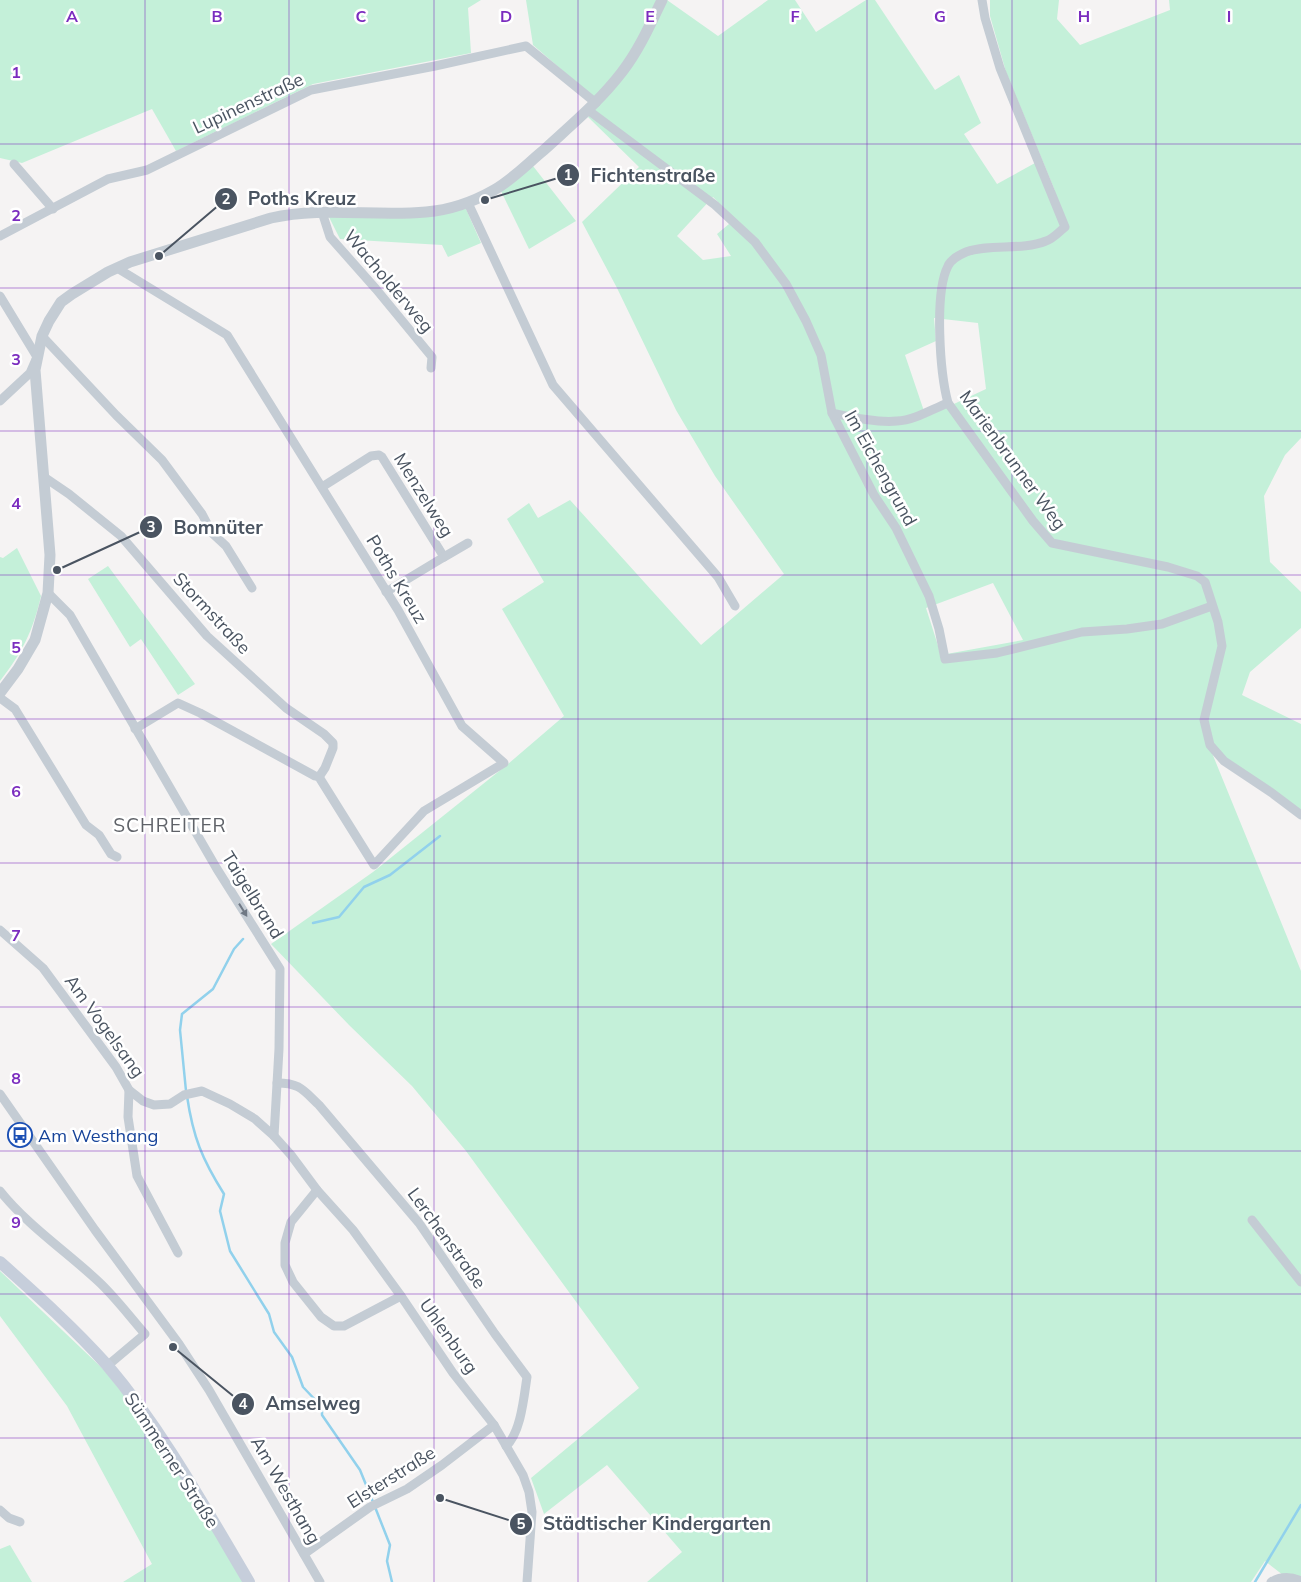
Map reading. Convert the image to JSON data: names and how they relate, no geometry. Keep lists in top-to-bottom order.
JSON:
{
  "streets": {
    "main road": ["Sümmerner Straße"],
    "street": [
      "Lupinenstraße",
      "Wacholderweg",
      "Marienbrunner Weg",
      "Im Eichengrund",
      "Menzelweg",
      "Poths Kreuz",
      "Stormstraße",
      "Taigelbrand",
      "Am Vogelsang",
      "Lerchenstraße",
      "Uhlenburg",
      "Elsterstraße",
      "Am Westhang"
    ]
  },
  "crossings": [
    ["Lupinenstraße", "Im Eichengrund"],
    ["Marienbrunner Weg", "Im Eichengrund"],
    ["Menzelweg", "Poths Kreuz"],
    ["Poths Kreuz", "Stormstraße"],
    ["Taigelbrand", "Am Vogelsang"],
    ["Taigelbrand", "Lerchenstraße"],
    ["Taigelbrand", "Uhlenburg"],
    ["Am Vogelsang", "Uhlenburg"],
    ["Lerchenstraße", "Uhlenburg"],
    ["Uhlenburg", "Elsterstraße"],
    ["Elsterstraße", "Am Westhang"]
  ],
  "one_way": ["Taigelbrand"],
  "districts": ["SCHREITER"],
  "places": {
    "other": [
      "Fichtenstraße",
      "Poths Kreuz",
      "Bomnüter",
      "Amselweg",
      "Städtischer Kindergarten"
    ],
    "bus stop": ["Am Westhang"]
  },
  "grid": {
    "columns": [
      "A",
      "B",
      "C",
      "D",
      "E",
      "F",
      "G",
      "H",
      "I"
    ],
    "rows": [
      "1",
      "2",
      "3",
      "4",
      "5",
      "6",
      "7",
      "8",
      "9"
    ]
  }
}
